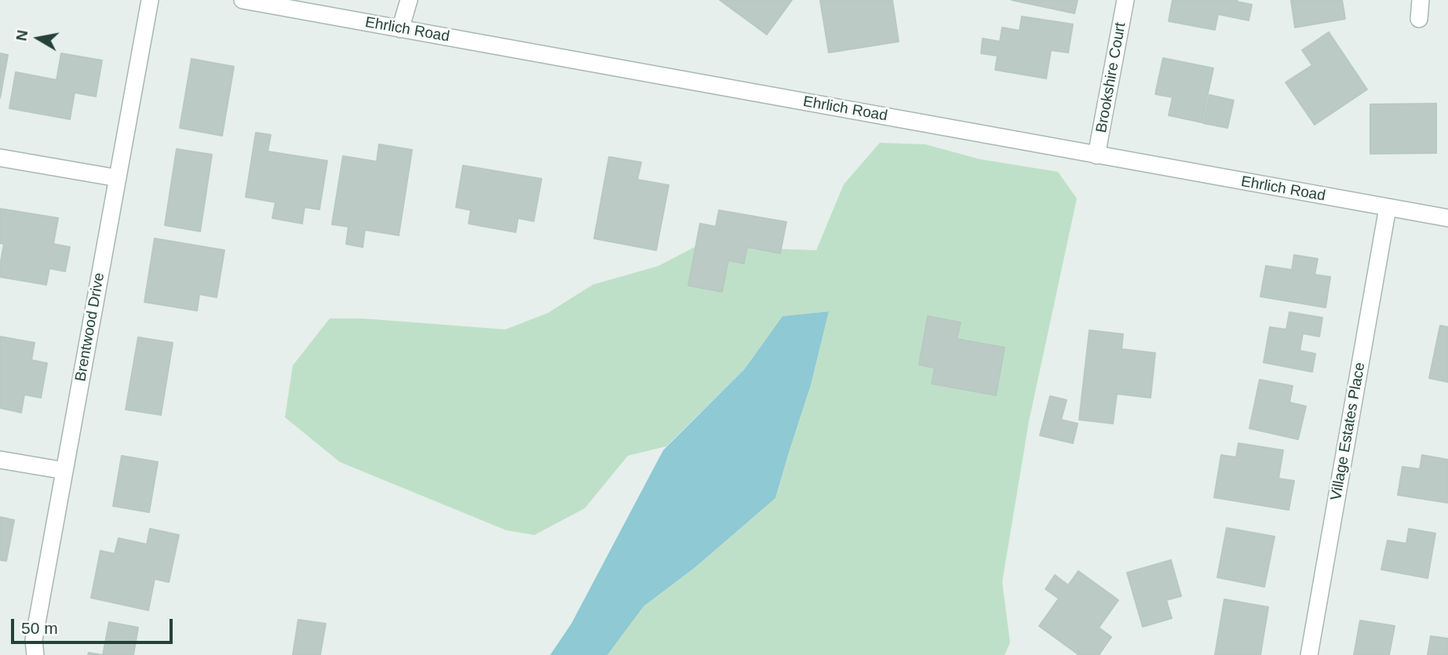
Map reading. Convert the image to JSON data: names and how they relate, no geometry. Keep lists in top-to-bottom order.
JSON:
{
  "streets": {
    "street": [
      "Ehrlich Road",
      "Brookshire Court",
      "Brentwood Drive",
      "Village Estates Place"
    ]
  },
  "crossings": [
    ["Ehrlich Road", "Brookshire Court"],
    ["Ehrlich Road", "Village Estates Place"]
  ],
  "scale_bar": "50 m",
  "north": "left"
}
